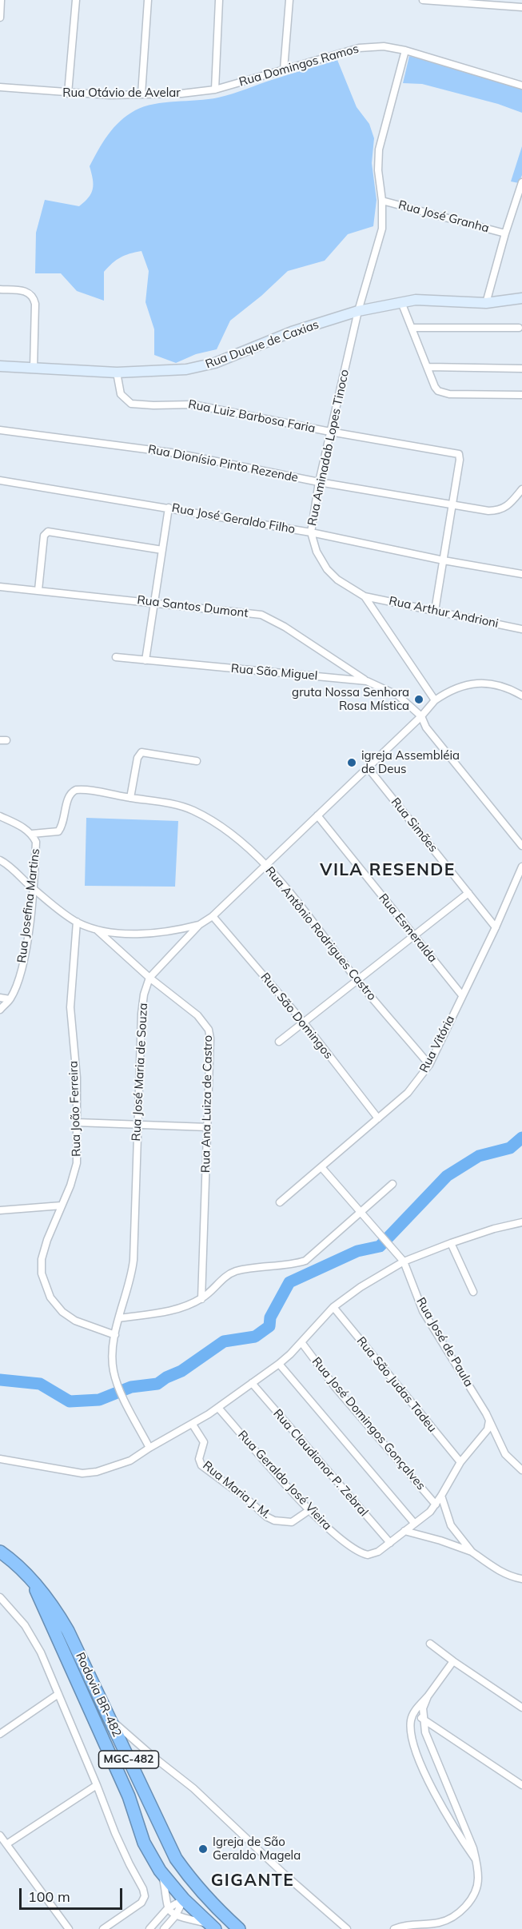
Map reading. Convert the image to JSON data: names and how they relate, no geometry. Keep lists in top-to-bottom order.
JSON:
{
  "streets": {
    "highway": ["Rodovia BR-482", "MGC-482"],
    "street": [
      "Rua Domingos Ramos",
      "Rua Otávio de Avelar",
      "Rua José Granha",
      "Rua Duque de Caxias",
      "Rua Luiz Barbosa Faria",
      "Rua Aminadab Lopes Tinoco",
      "Rua Dionísio Pinto Rezende",
      "Rua José Geraldo Filho",
      "Rua Santos Dumont",
      "Rua Arthur Andrioni",
      "Rua São Miguel",
      "Rua Simões",
      "Rua Josefina Martins",
      "Rua Esmeralda",
      "Rua Antônio Rodrigues Castro",
      "Rua São Domingos",
      "Rua Vitória",
      "Rua José Maria de Souza",
      "Rua Ana Luiza de Castro",
      "Rua João Ferreira",
      "Rua José de Paula",
      "Rua São Judas Tadeu",
      "Rua José Domingos Gonçalves",
      "Rua Claudionor P. Zebral",
      "Rua Geraldo José Vieira",
      "Rua Maria J. M."
    ]
  },
  "crossings": [
    ["Rua Domingos Ramos", "Rua Otávio de Avelar"],
    ["Rua Domingos Ramos", "Rua Aminadab Lopes Tinoco"],
    ["Rua José Granha", "Rua Aminadab Lopes Tinoco"],
    ["Rua Duque de Caxias", "Rua Luiz Barbosa Faria"],
    ["Rua Duque de Caxias", "Rua Aminadab Lopes Tinoco"],
    ["Rua Luiz Barbosa Faria", "Rua Aminadab Lopes Tinoco"],
    ["Rua Luiz Barbosa Faria", "Rua Dionísio Pinto Rezende"],
    ["Rua Aminadab Lopes Tinoco", "Rua Dionísio Pinto Rezende"],
    ["Rua Aminadab Lopes Tinoco", "Rua José Geraldo Filho"],
    ["Rua Aminadab Lopes Tinoco", "Rua Arthur Andrioni"],
    ["Rua Santos Dumont", "Rua São Miguel"],
    ["Rua São Miguel", "Rua José Maria de Souza"],
    ["Rua Simões", "Rua Vitória"],
    ["Rua Simões", "Rua José Maria de Souza"],
    ["Rua Josefina Martins", "Rua Antônio Rodrigues Castro"],
    ["Rua Esmeralda", "Rua Vitória"],
    ["Rua Esmeralda", "Rua José Maria de Souza"],
    ["Rua Antônio Rodrigues Castro", "Rua Vitória"],
    ["Rua Antônio Rodrigues Castro", "Rua José Maria de Souza"],
    ["Rua São Domingos", "Rua Vitória"],
    ["Rua São Domingos", "Rua José Maria de Souza"],
    ["Rua José Maria de Souza", "Rua Ana Luiza de Castro"],
    ["Rua José Maria de Souza", "Rua João Ferreira"],
    ["Rua José de Paula", "Rua Geraldo José Vieira"],
    ["Rua São Judas Tadeu", "Rua Geraldo José Vieira"],
    ["Rua José Domingos Gonçalves", "Rua Geraldo José Vieira"],
    ["Rua Claudionor P. Zebral", "Rua Geraldo José Vieira"],
    ["Rua Geraldo José Vieira", "Rua Maria J. M."]
  ],
  "districts": ["VILA RESENDE", "GIGANTE"],
  "places": ["gruta Nossa Senhora Rosa Mística", "igreja Assembléia de Deus", "Igreja de São Geraldo Magela"],
  "scale_bar": "100 m"
}
